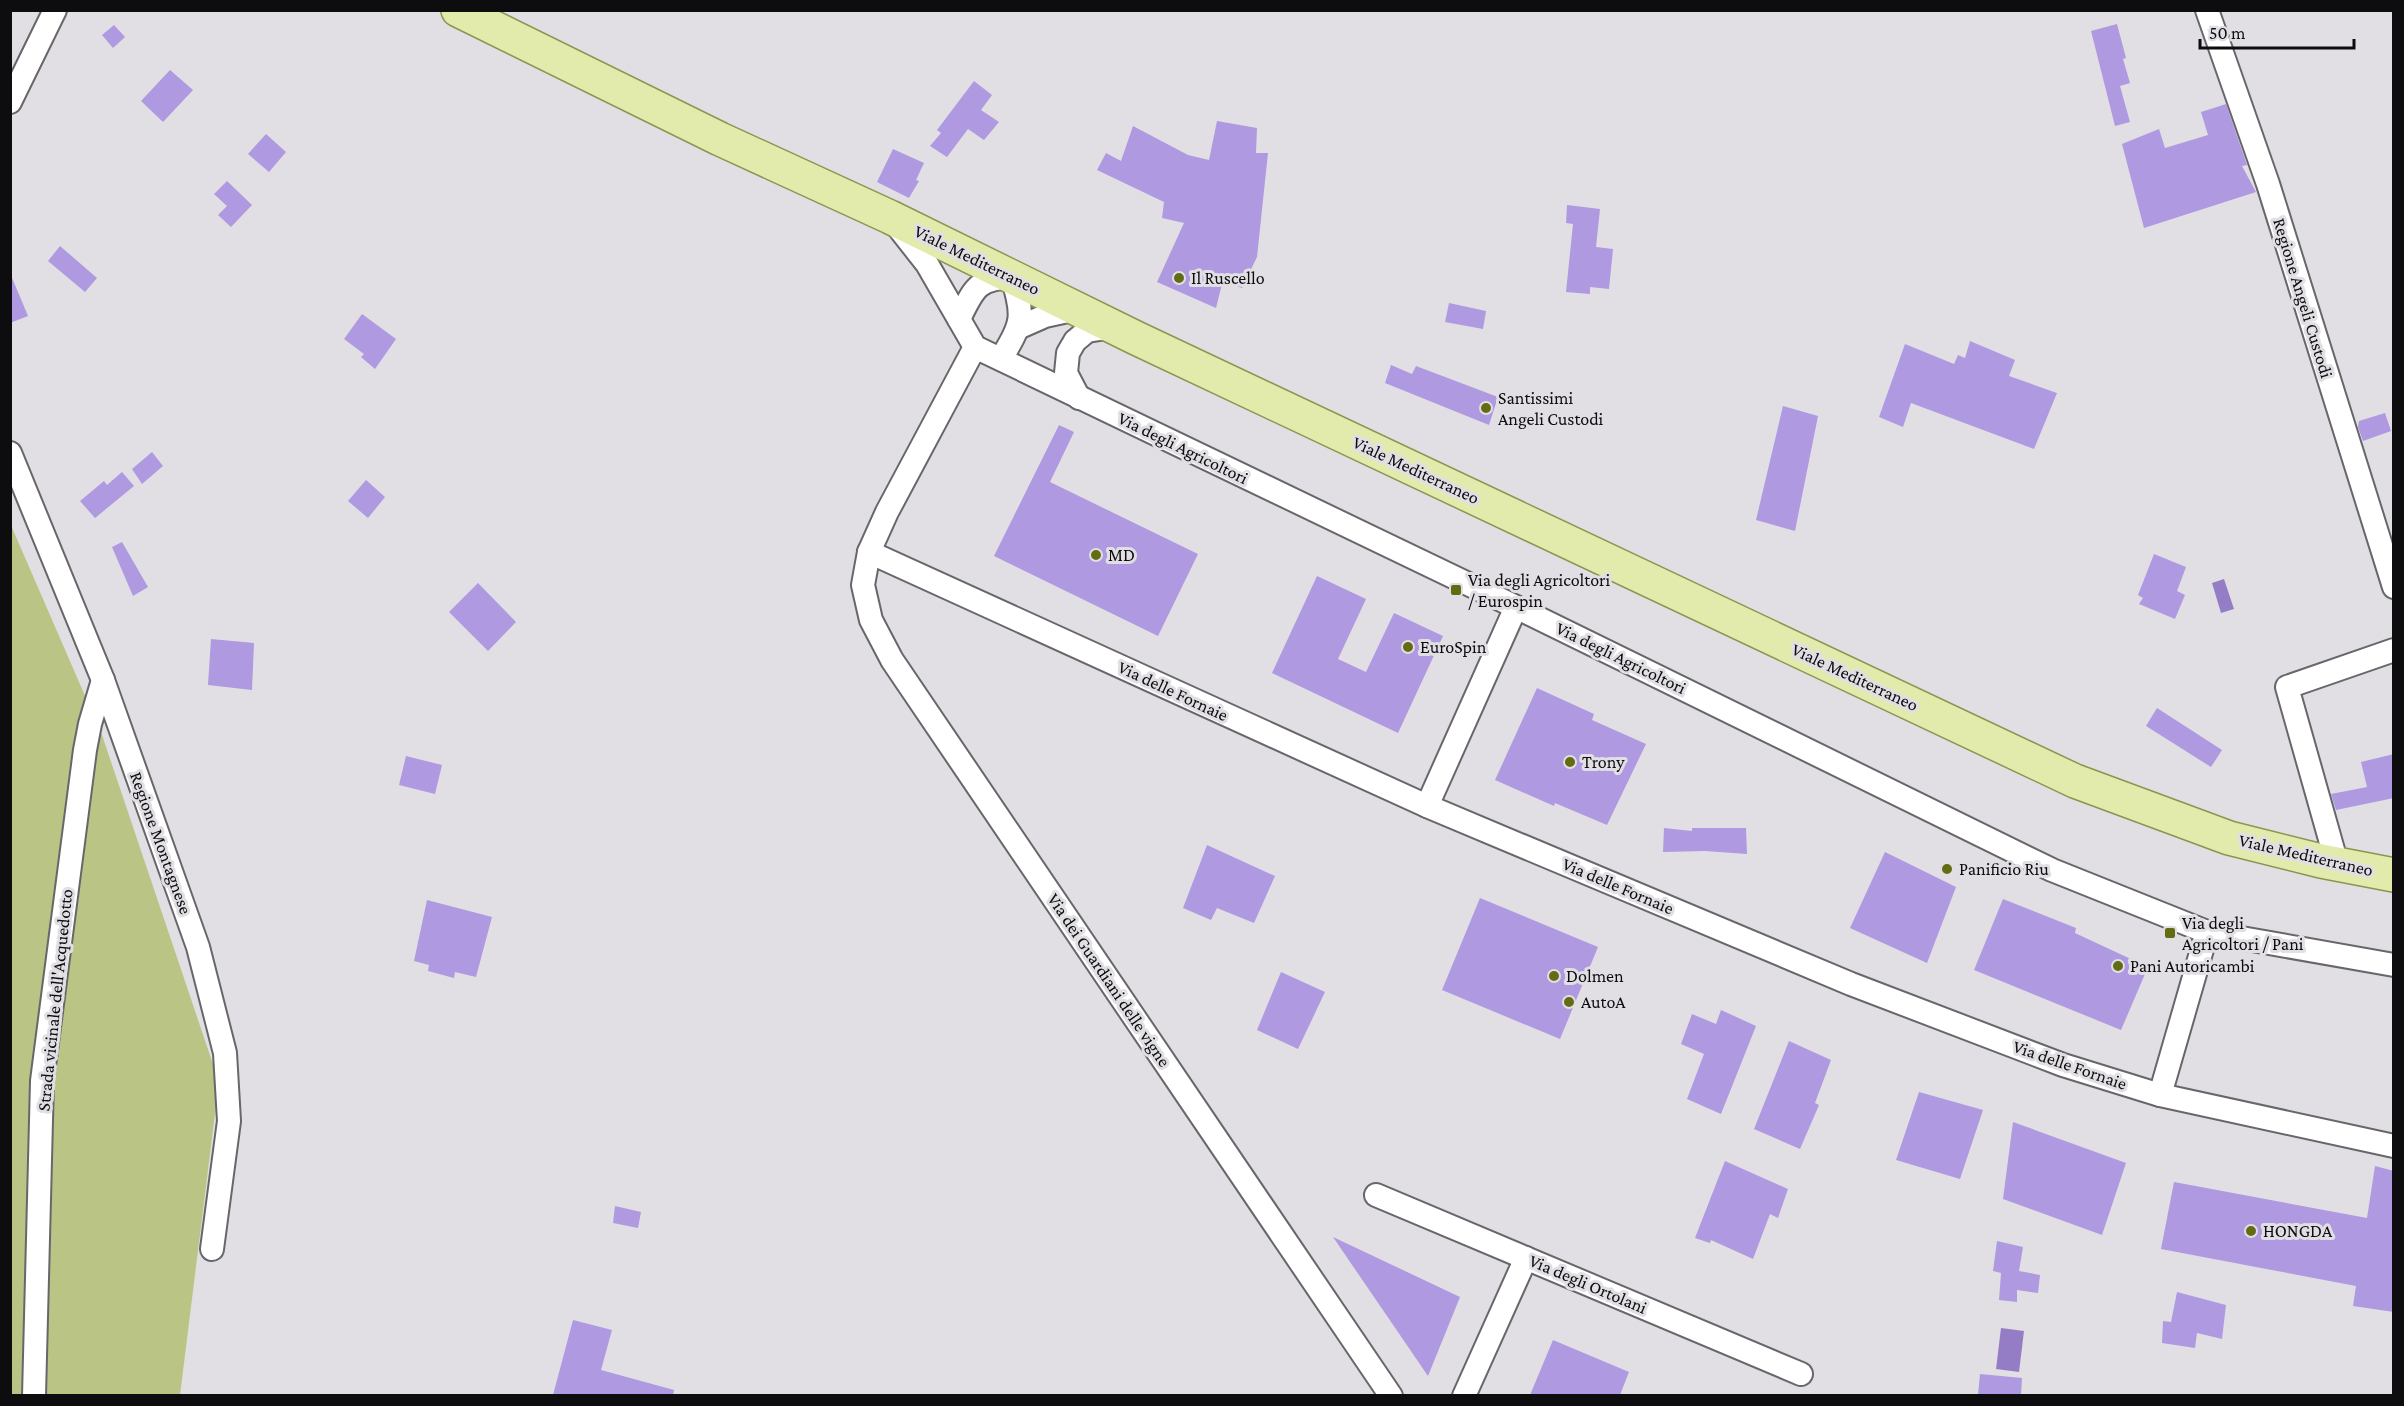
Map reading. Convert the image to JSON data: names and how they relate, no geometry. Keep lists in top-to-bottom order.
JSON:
{
  "streets": {
    "main road": ["Viale Mediterraneo"],
    "street": [
      "Regione Angeli Custodi",
      "Via degli Agricoltori",
      "Via delle Fornaie",
      "Regione Montagnese",
      "Via dei Guardiani delle vigne",
      "Strada vicinale dell'Acquedotto",
      "Via degli Ortolani"
    ]
  },
  "crossings": [
    ["Viale Mediterraneo", "Via degli Agricoltori"],
    ["Viale Mediterraneo", "Via dei Guardiani delle vigne"],
    ["Via degli Agricoltori", "Via dei Guardiani delle vigne"],
    ["Via delle Fornaie", "Via dei Guardiani delle vigne"],
    ["Regione Montagnese", "Strada vicinale dell'Acquedotto"]
  ],
  "places": {
    "other": [
      "Il Ruscello",
      "Santissimi Angeli Custodi",
      "MD",
      "EuroSpin",
      "Trony",
      "Panificio Riu",
      "Pani Autoricambi",
      "Dolmen",
      "AutoA",
      "HONGDA"
    ],
    "transit": ["Via degli Agricoltori / Eurospin", "Via degli Agricoltori / Pani"]
  },
  "scale_bar": "50 m"
}
